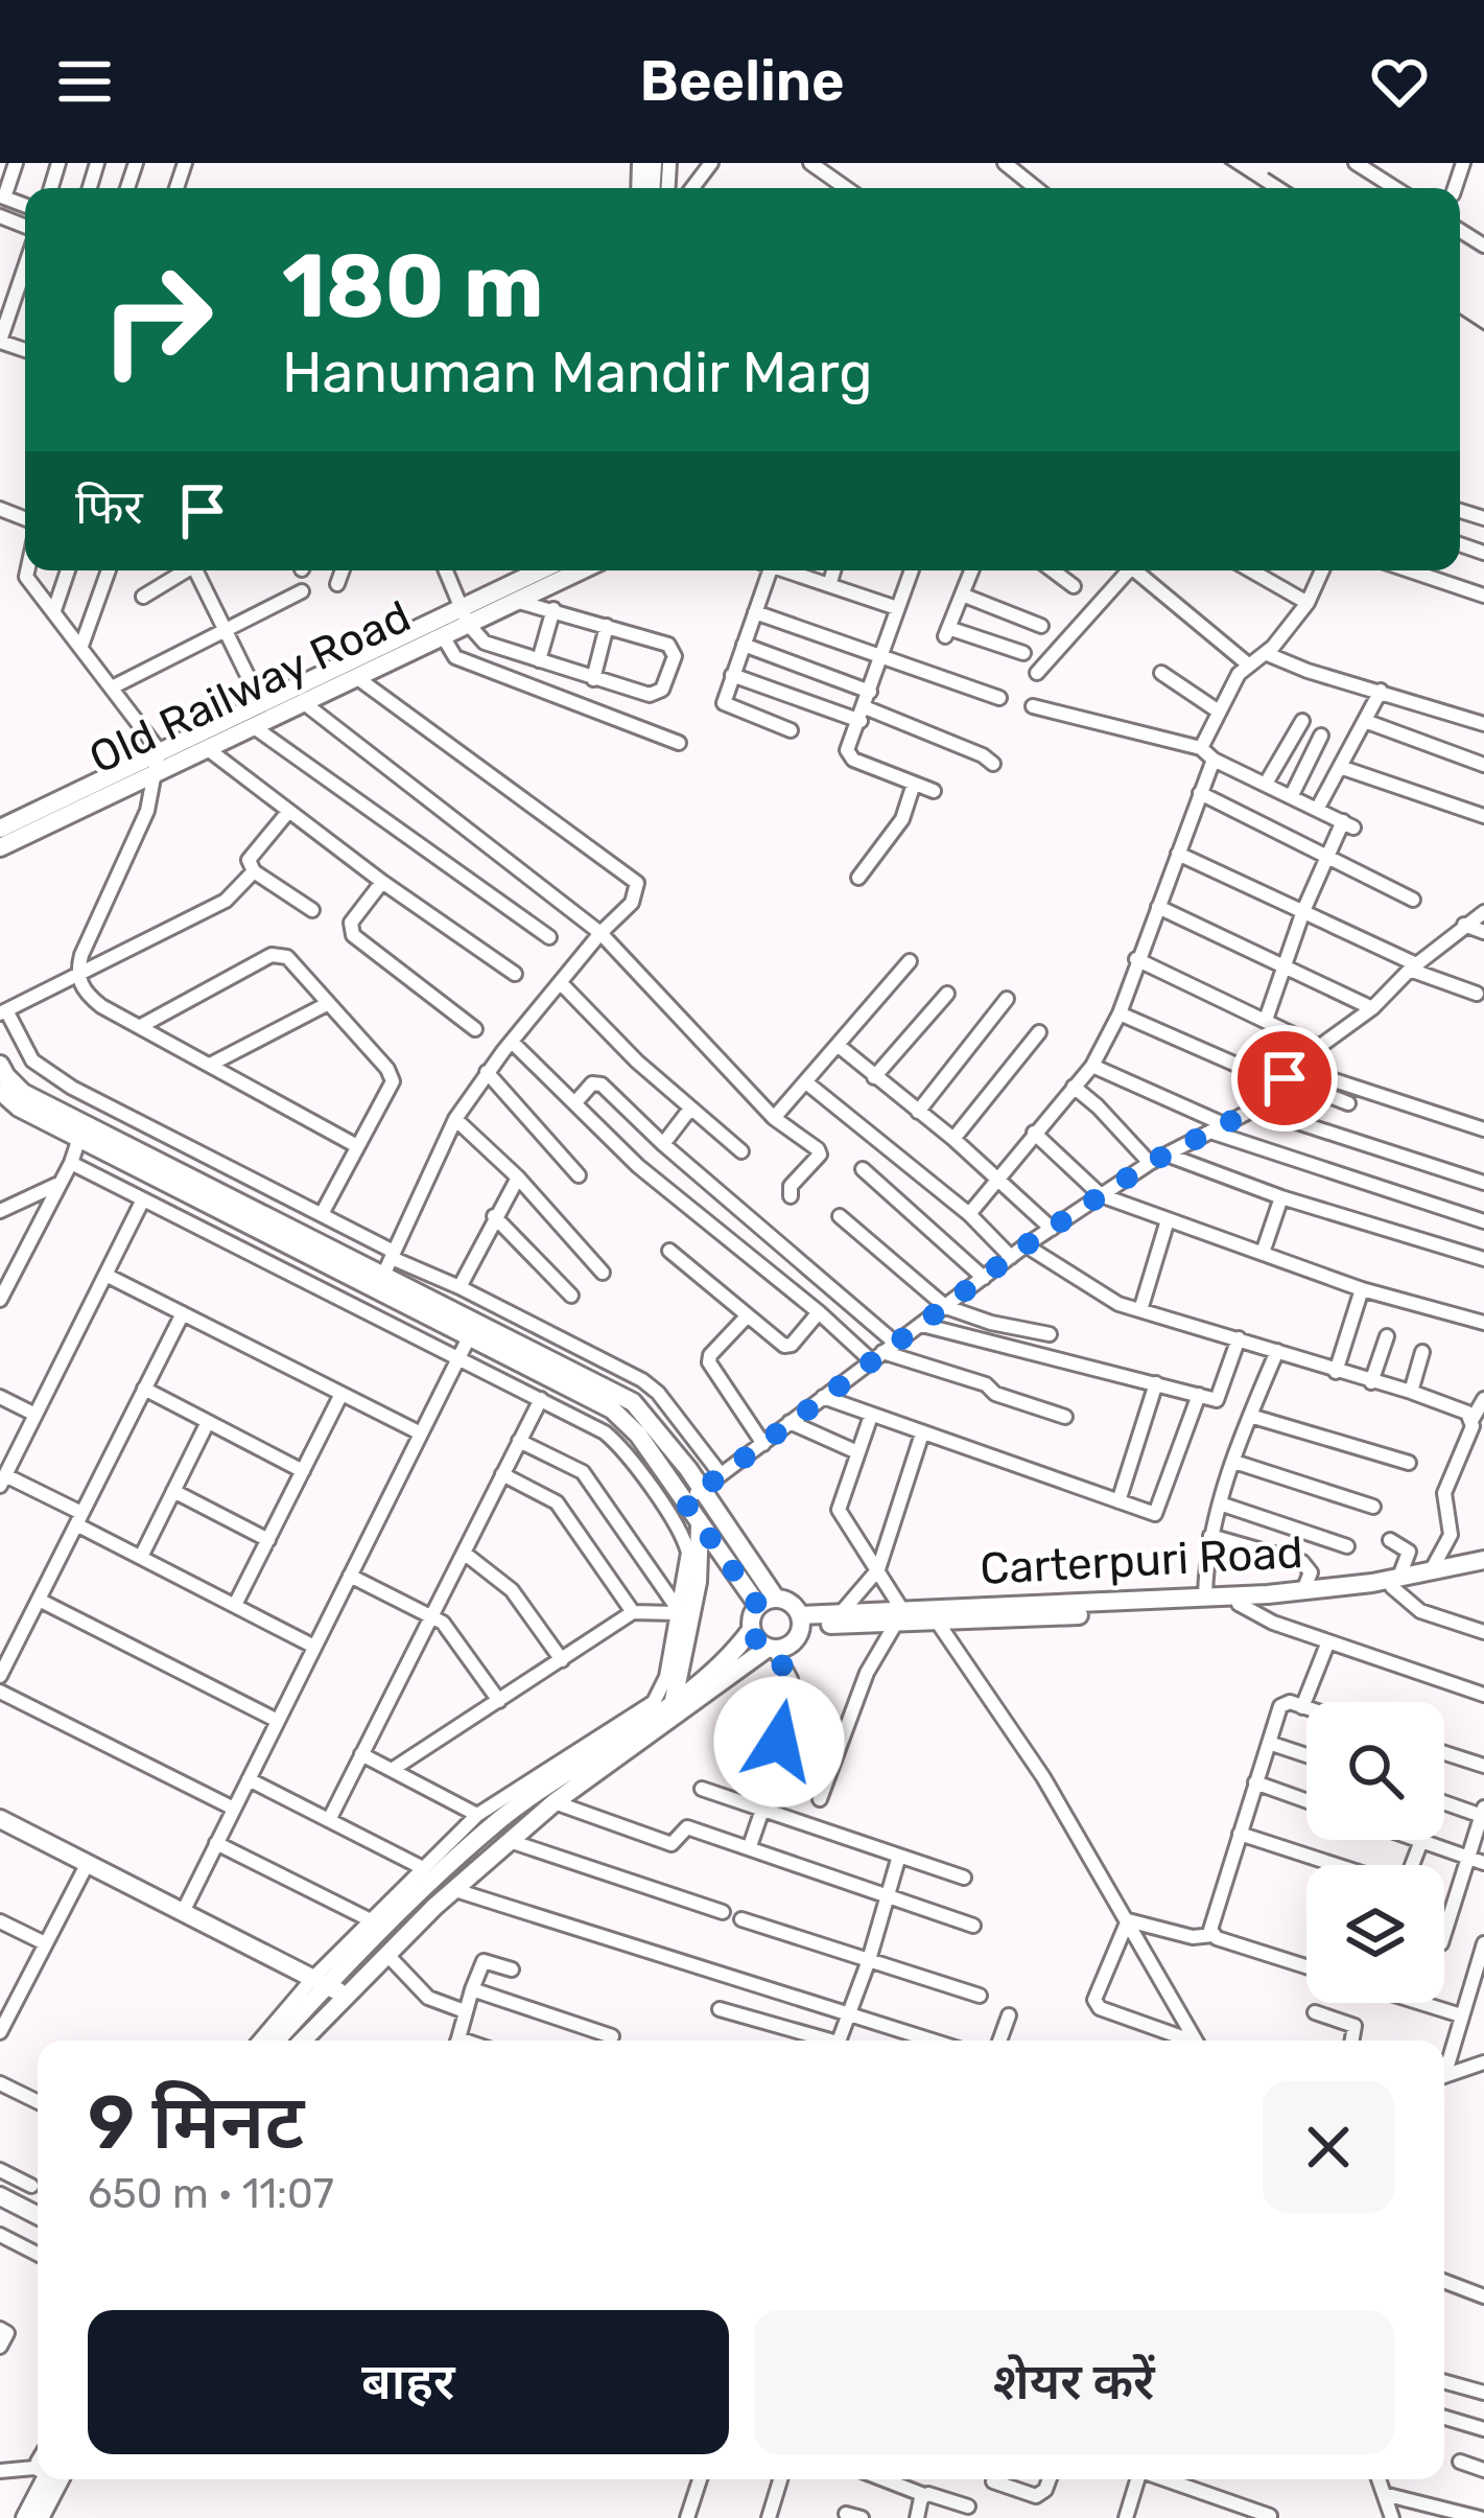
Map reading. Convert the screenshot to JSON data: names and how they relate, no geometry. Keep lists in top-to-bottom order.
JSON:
{
  "streets": {
    "main road": ["Old Railway Road", "Carterpuri Road"]
  },
  "page": {
    "header": "Beeline",
    "turn": ["180 m", "Hanuman Mandir Marg"],
    "then": "फिर",
    "heading": ["9 मिनट", "650 m · 11:07"],
    "buttons": ["बाहर", "शेयर करें"]
  }
}
